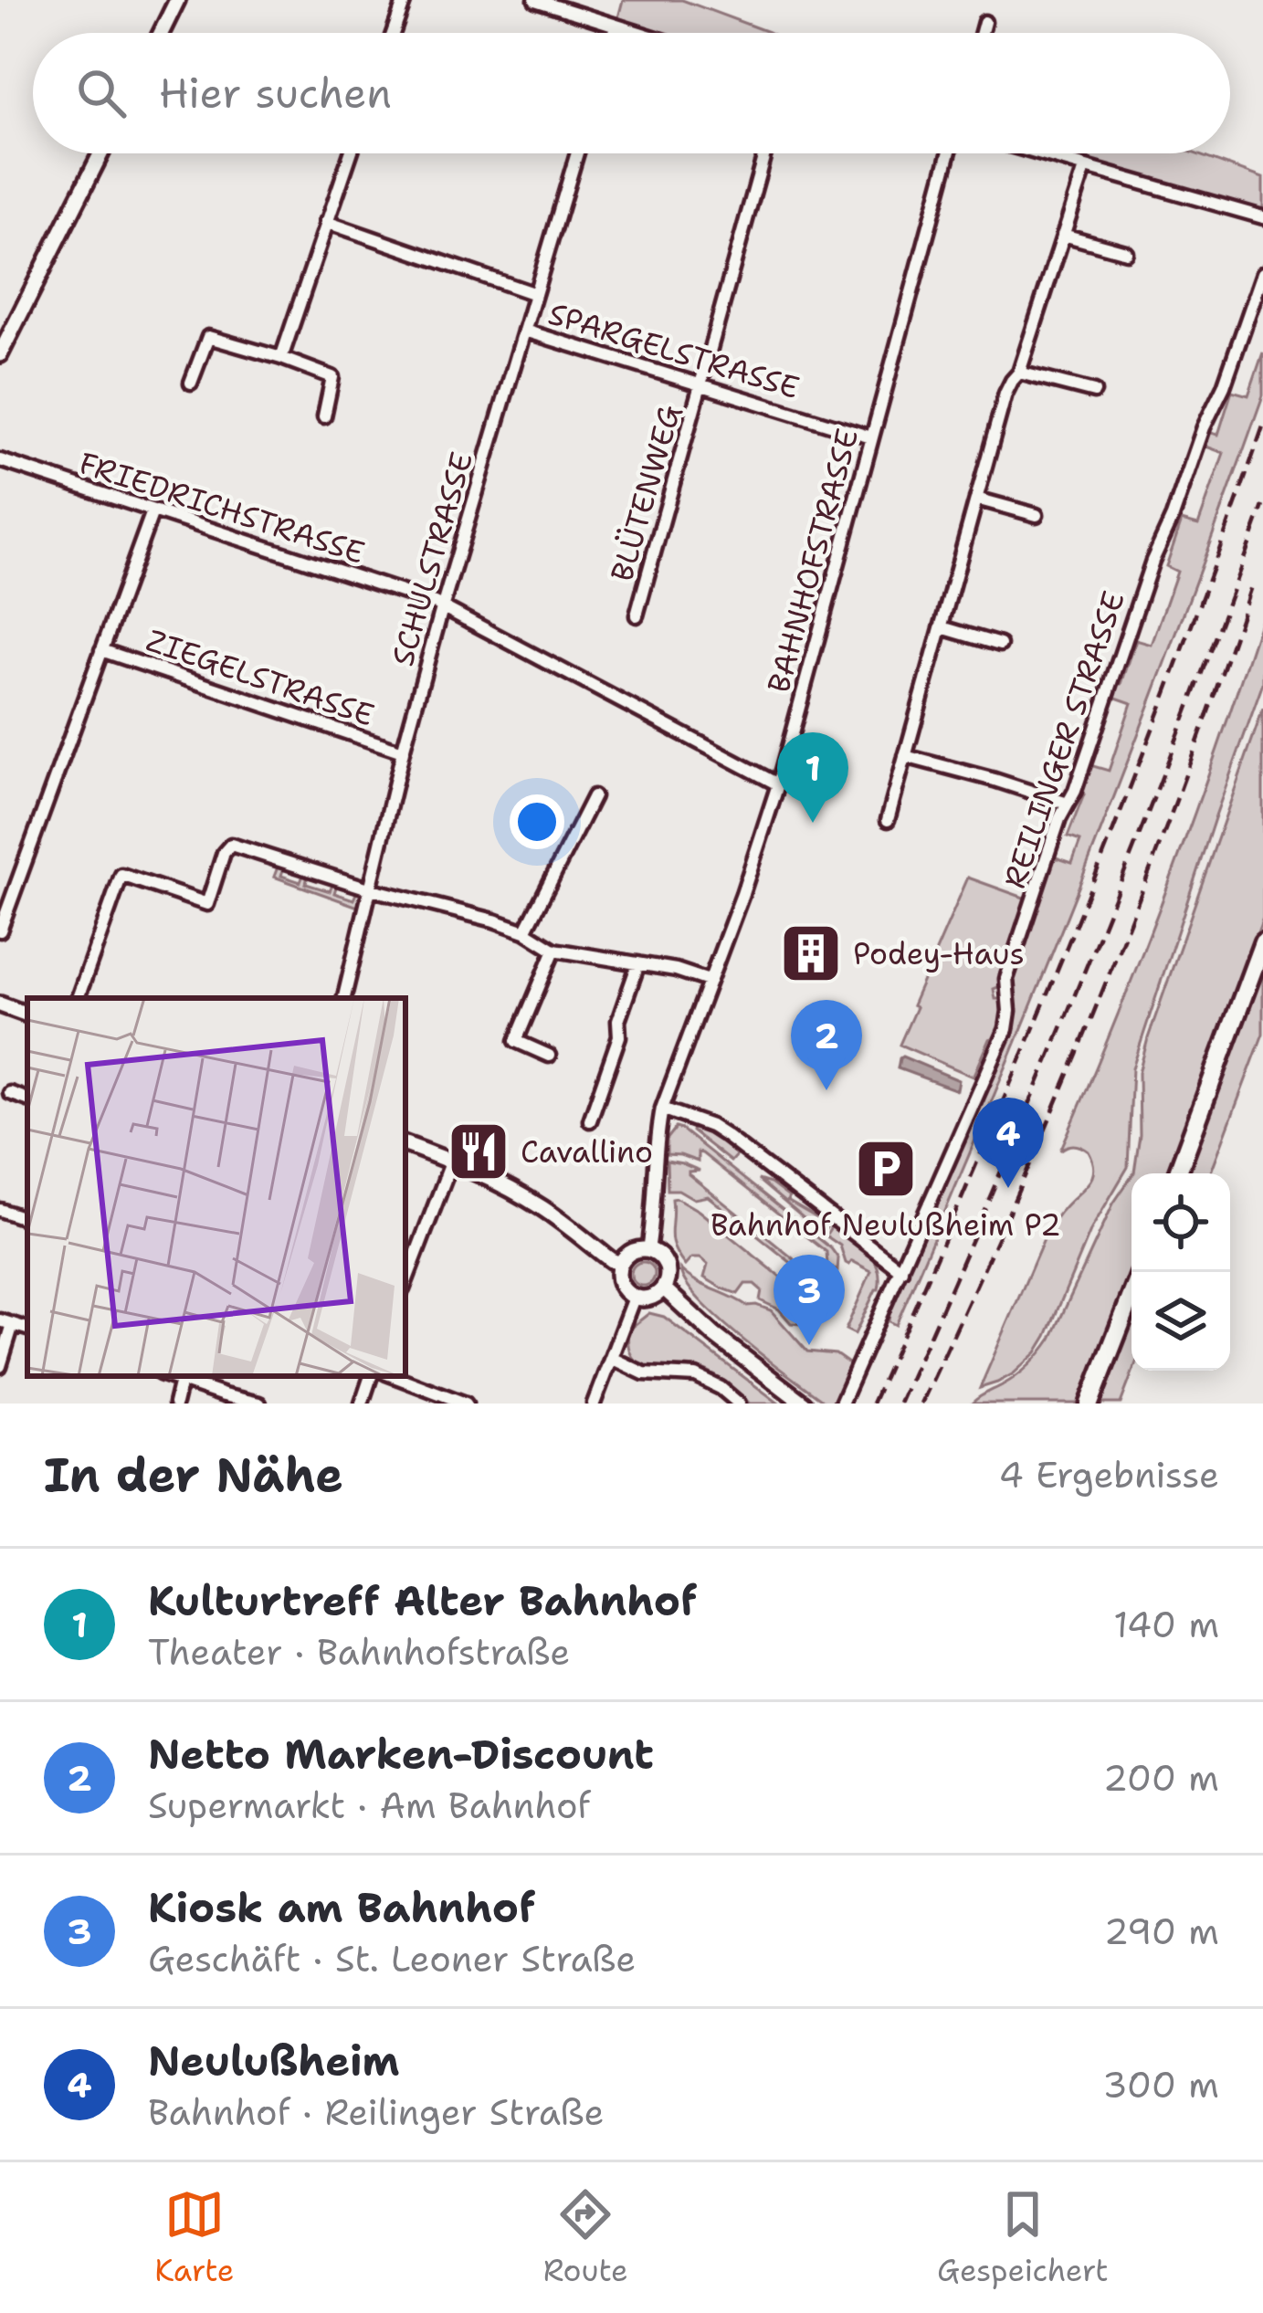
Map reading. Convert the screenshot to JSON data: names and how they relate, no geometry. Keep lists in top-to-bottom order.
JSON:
{
  "streets": {
    "street": [
      "SPARGELSTRASSE",
      "BLÜTENWEG",
      "FRIEDRICHSTRASSE",
      "SCHULSTRASSE",
      "BAHNHOFSTRASSE",
      "ZIEGELSTRASSE",
      "REILINGER STRASSE"
    ]
  },
  "crossings": [
    ["SPARGELSTRASSE", "BLÜTENWEG"],
    ["SPARGELSTRASSE", "SCHULSTRASSE"],
    ["SPARGELSTRASSE", "BAHNHOFSTRASSE"],
    ["FRIEDRICHSTRASSE", "SCHULSTRASSE"],
    ["FRIEDRICHSTRASSE", "BAHNHOFSTRASSE"],
    ["SCHULSTRASSE", "ZIEGELSTRASSE"]
  ],
  "places": {
    "building": ["Podey-Haus"],
    "restaurant": ["Cavallino"],
    "parking": ["Bahnhof Neulußheim P2"]
  },
  "page": {
    "search": "Hier suchen",
    "pins": [
      "1",
      "2",
      "4",
      "3"
    ],
    "heading": ["In der Nähe", "4 Ergebnisse"],
    "list": [
      {
        "mark": "1",
        "name": "Kulturtreff Alter Bahnhof",
        "note": "Theater · Bahnhofstraße",
        "value": "140 m"
      },
      {
        "mark": "2",
        "name": "Netto Marken-Discount",
        "note": "Supermarkt · Am Bahnhof",
        "value": "200 m"
      },
      {
        "mark": "3",
        "name": "Kiosk am Bahnhof",
        "note": "Geschäft · St. Leoner Straße",
        "value": "290 m"
      },
      {
        "mark": "4",
        "name": "Neulußheim",
        "note": "Bahnhof · Reilinger Straße",
        "value": "300 m"
      }
    ],
    "nav": ["Karte", "Route", "Gespeichert"]
  }
}
